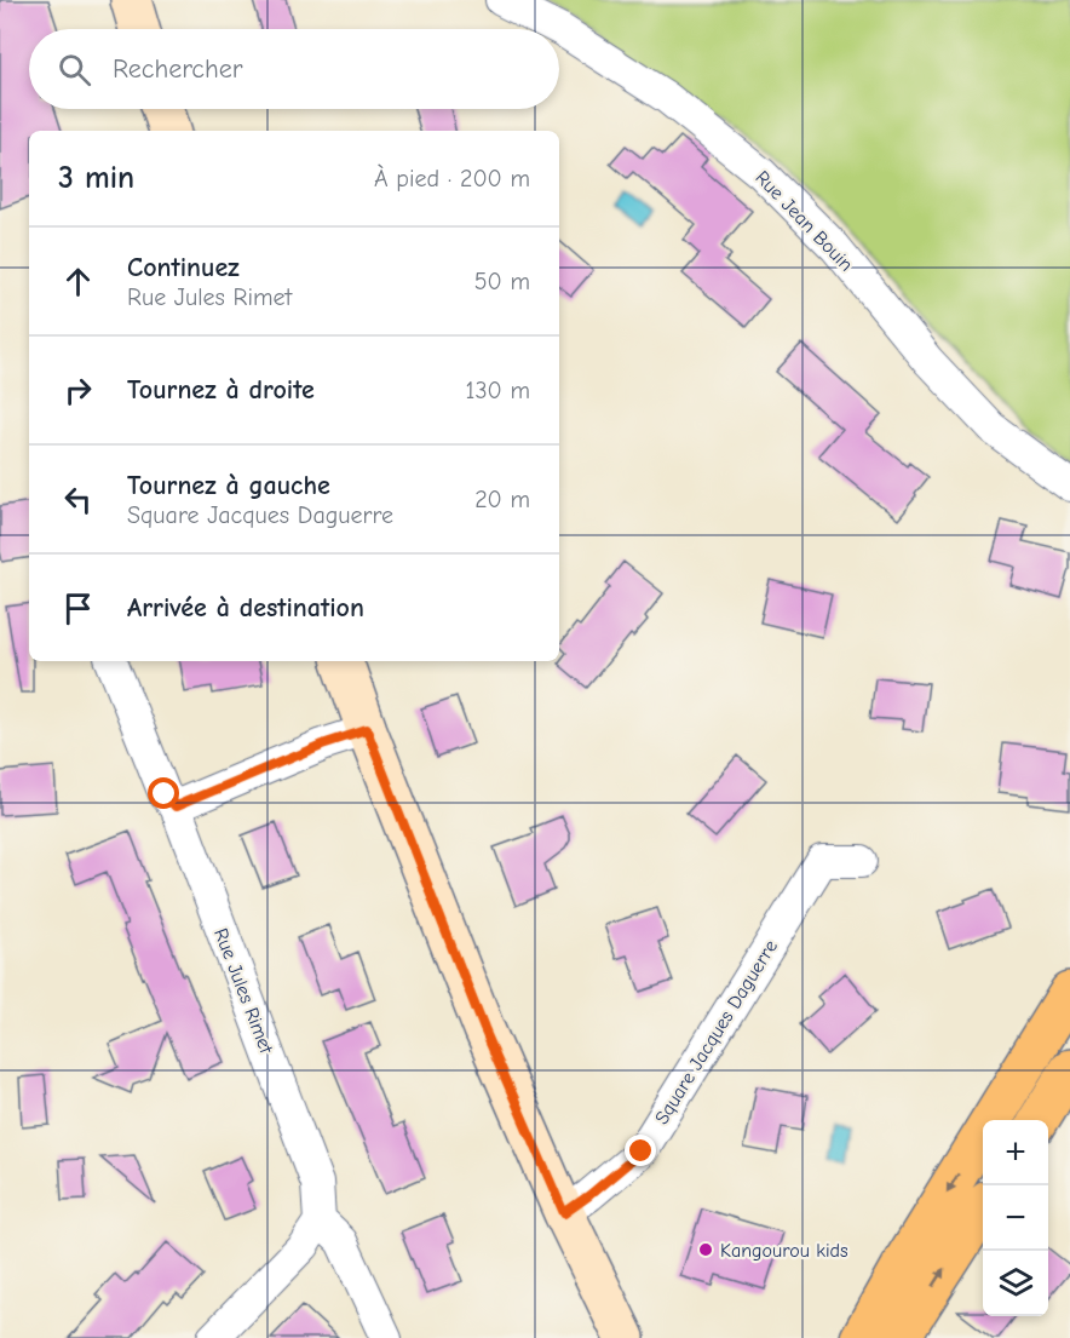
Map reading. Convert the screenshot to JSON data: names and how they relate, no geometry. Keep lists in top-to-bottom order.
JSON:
{
  "streets": {
    "street": ["Rue Jean Bouin", "Rue Jules Rimet", "Square Jacques Daguerre"]
  },
  "places": ["Kangourou kids"],
  "page": {
    "search": "Rechercher",
    "heading": ["3 min", "À pied · 200 m"],
    "list": [
      ["Continuez", "Rue Jules Rimet", "50 m"],
      ["Tournez à droite", "130 m"],
      ["Tournez à gauche", "Square Jacques Daguerre", "20 m"],
      "Arrivée à destination"
    ],
    "map_buttons": ["+", "−"]
  }
}
